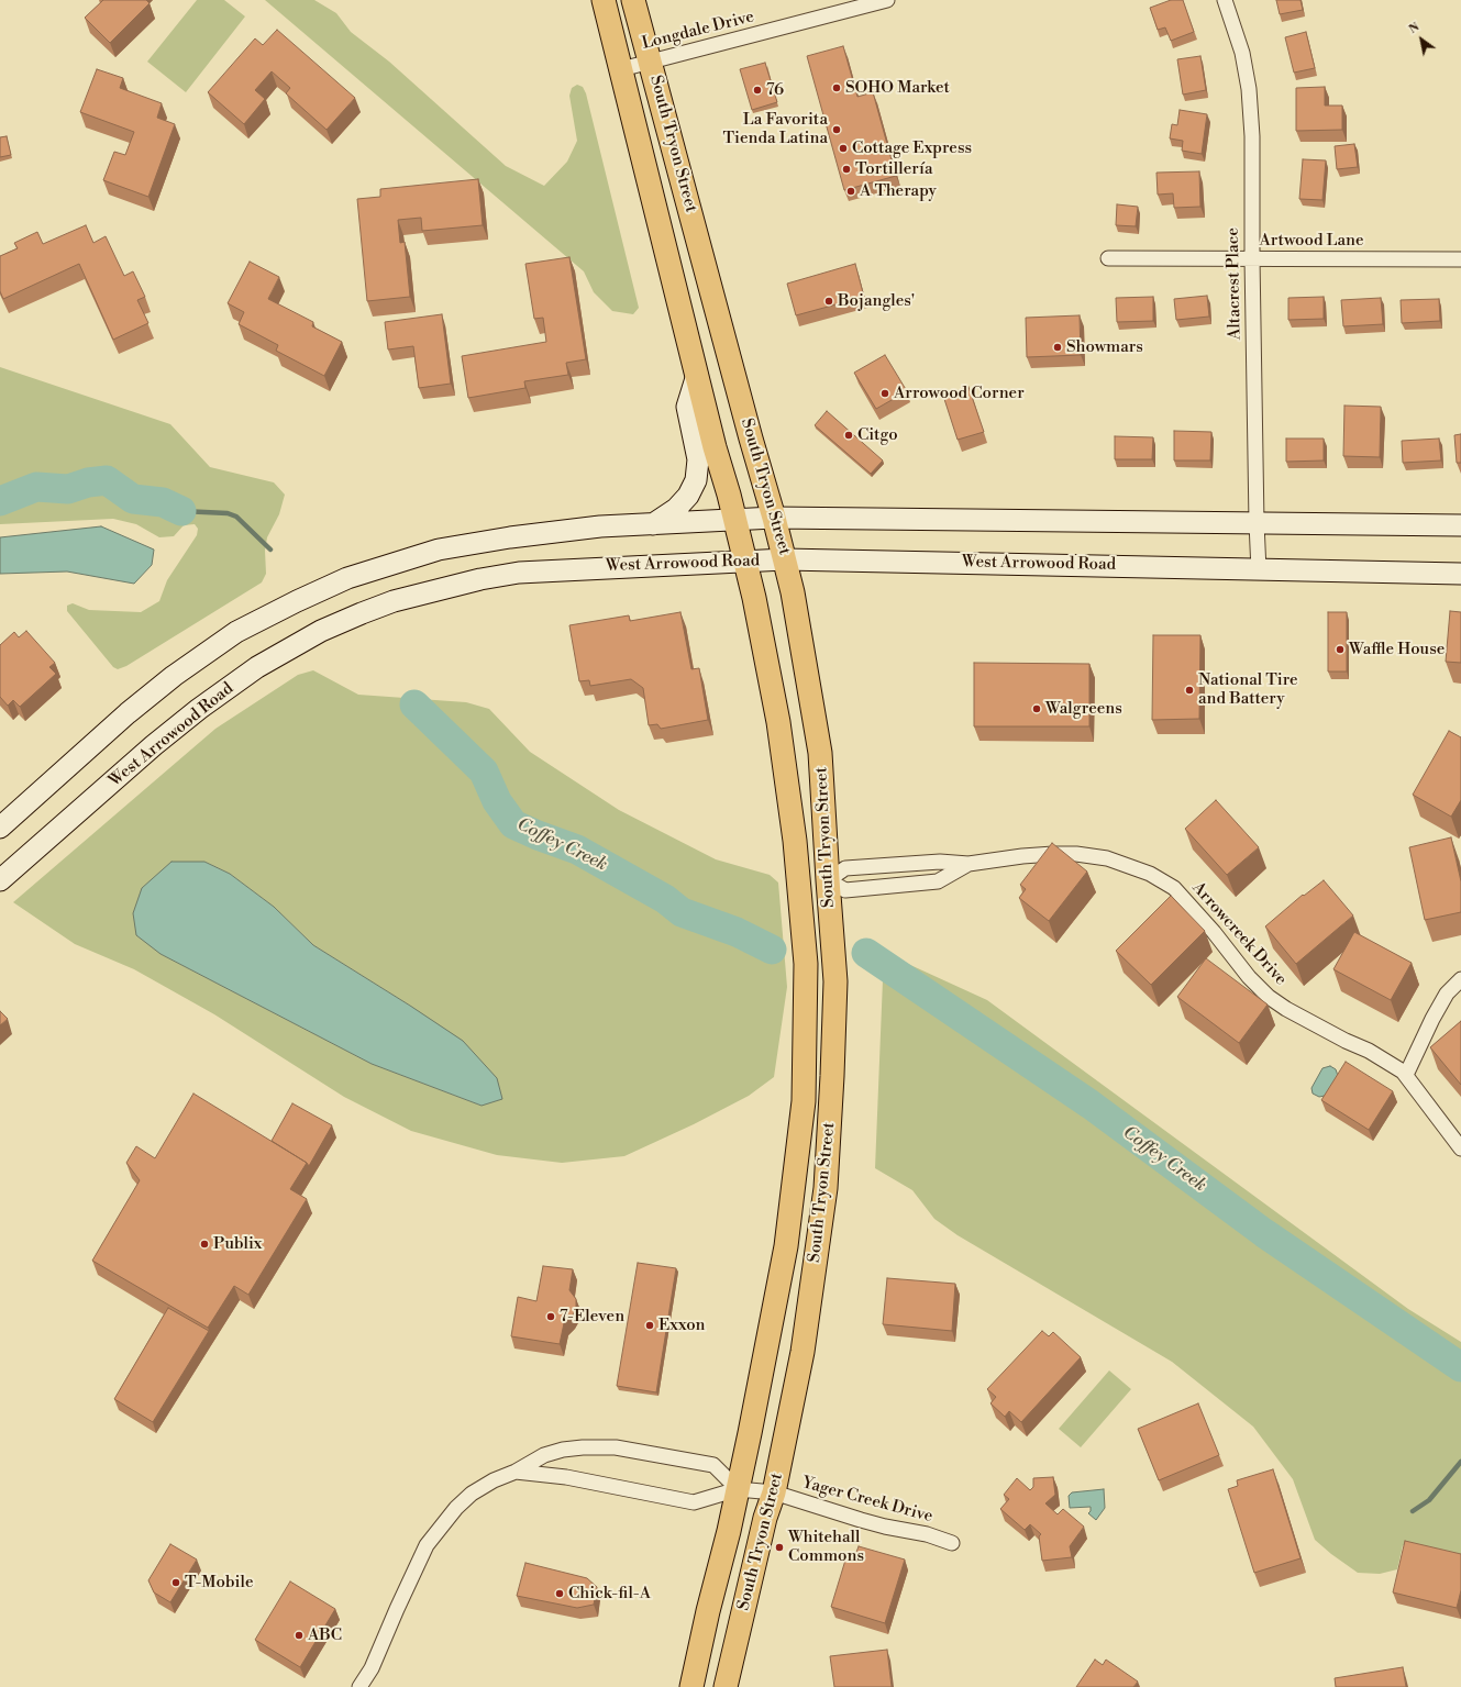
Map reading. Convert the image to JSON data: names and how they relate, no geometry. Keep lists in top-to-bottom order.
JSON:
{
  "streets": {
    "main road": ["South Tryon Street", "West Arrowood Road"],
    "street": [
      "Longdale Drive",
      "Artwood Lane",
      "Altacrest Place",
      "Arrowcreek Drive",
      "Yager Creek Drive"
    ]
  },
  "crossings": [
    ["Longdale Drive", "South Tryon Street"],
    ["South Tryon Street", "West Arrowood Road"],
    ["South Tryon Street", "Arrowcreek Drive"],
    ["South Tryon Street", "Yager Creek Drive"],
    ["Artwood Lane", "Altacrest Place"],
    ["Altacrest Place", "West Arrowood Road"]
  ],
  "water": ["Coffey Creek"],
  "places": [
    "SOHO Market",
    "76",
    "La Favorita Tienda Latina",
    "Cottage Express",
    "Tortillería",
    "A Therapy",
    "Bojangles'",
    "Showmars",
    "Arrowood Corner",
    "Citgo",
    "Waffle House",
    "National Tire and Battery",
    "Walgreens",
    "Publix",
    "7-Eleven",
    "Exxon",
    "Whitehall Commons",
    "T-Mobile",
    "Chick-fil-A",
    "ABC"
  ],
  "north": "top left"
}
